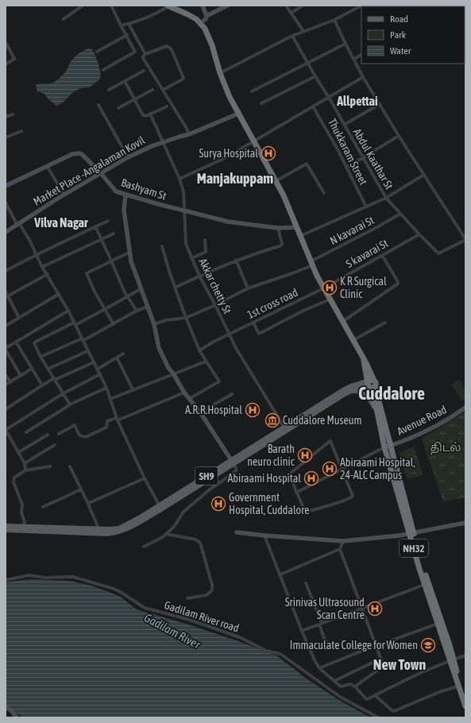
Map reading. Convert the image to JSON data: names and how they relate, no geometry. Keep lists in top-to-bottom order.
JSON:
{
  "streets": {
    "highway": ["NH32"],
    "main road": ["SH9"],
    "street": [
      "Thukkaram Street",
      "Abdul Kaathar St",
      "Market Place -Angalaman Kovil",
      "Bashyam St",
      "N kavarai St",
      "S kavarai St",
      "Akkar chetty St",
      "1st cross road",
      "Avenue Road",
      "Gadilam River road"
    ]
  },
  "crossings": [
    ["Abdul Kaathar St", "N kavarai St"],
    ["Abdul Kaathar St", "S kavarai St"],
    ["Market Place -Angalaman Kovil", "Bashyam St"],
    ["Market Place -Angalaman Kovil", "Akkar chetty St"],
    ["Market Place -Angalaman Kovil", "NH32"],
    ["Bashyam St", "Akkar chetty St"],
    ["Bashyam St", "NH32"],
    ["N kavarai St", "Akkar chetty St"],
    ["N kavarai St", "NH32"],
    ["S kavarai St", "1st cross road"],
    ["S kavarai St", "NH32"],
    ["Akkar chetty St", "1st cross road"],
    ["Akkar chetty St", "SH9"],
    ["1st cross road", "NH32"],
    ["Avenue Road", "NH32"],
    ["SH9", "NH32"]
  ],
  "districts": [
    "Allpettai",
    "Manjakuppam",
    "Vilva Nagar",
    "Cuddalore",
    "New Town"
  ],
  "water": ["Gadilam River"],
  "parks": ["திடல்"],
  "places": {
    "hospital": [
      "Surya Hospital",
      "K R Surgical Clinic",
      "A.R.R.Hospital",
      "Barath neuro clinic",
      "Abiraami Hospital, 24-ALC Campus",
      "Abiraami Hospital",
      "Government Hospital, Cuddalore",
      "Srinivas Ultrasound Scan Centre"
    ],
    "museum": ["Cuddalore Museum"],
    "school or university": ["Immaculate College for Women"]
  },
  "legend": ["Road", "Park", "Water"]
}
